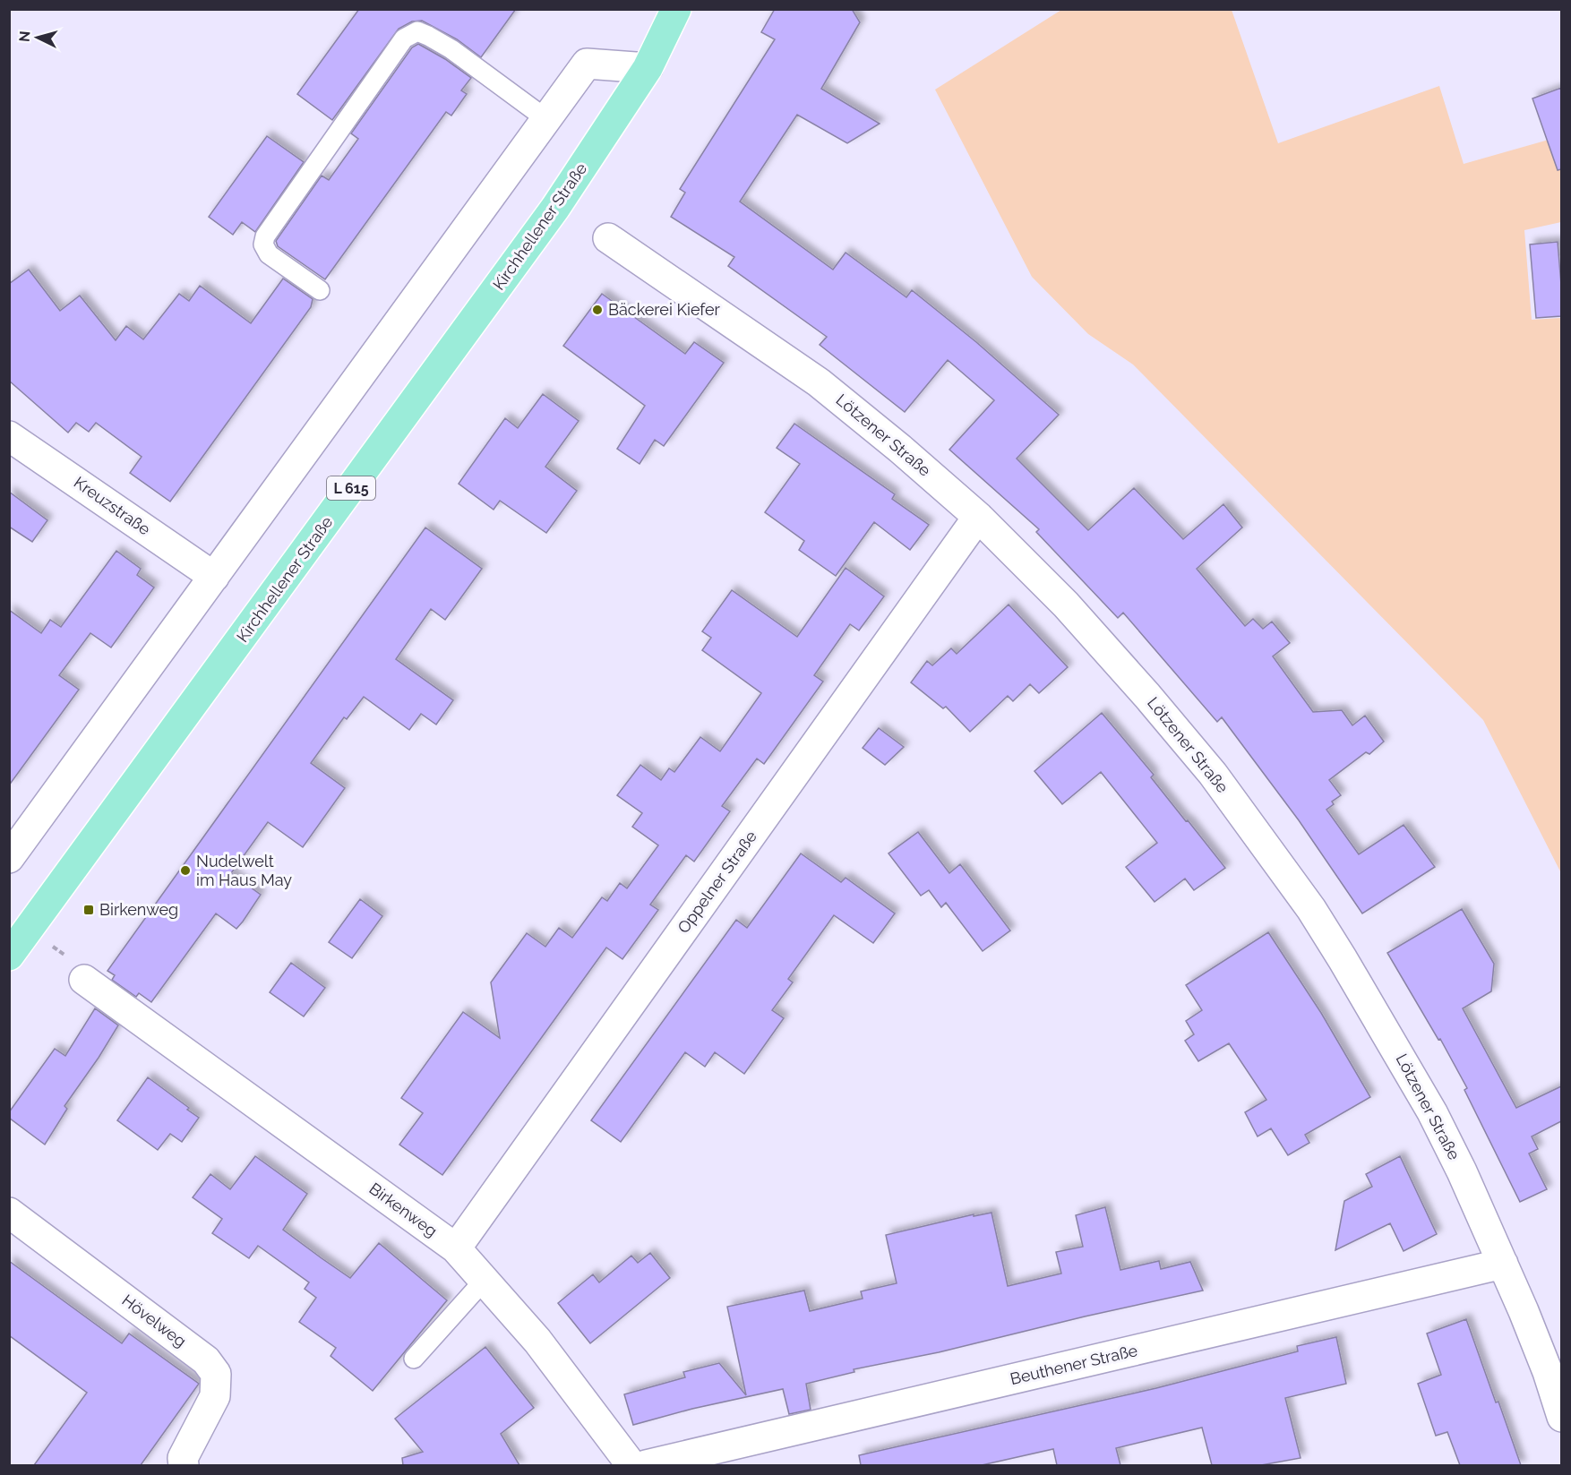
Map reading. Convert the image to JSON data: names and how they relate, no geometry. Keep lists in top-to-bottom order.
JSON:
{
  "streets": {
    "main road": ["Kirchhellener Straße", "L 615"],
    "street": [
      "Lötzener Straße",
      "Kreuzstraße",
      "Oppelner Straße",
      "Birkenweg",
      "Hövelweg",
      "Beuthener Straße"
    ]
  },
  "crossings": [
    ["Lötzener Straße", "Oppelner Straße"],
    ["Lötzener Straße", "Beuthener Straße"],
    ["Oppelner Straße", "Birkenweg"]
  ],
  "places": {
    "other": ["Bäckerei Kiefer", "Nudelwelt im Haus May"],
    "transit": ["Birkenweg"]
  },
  "north": "left"
}
